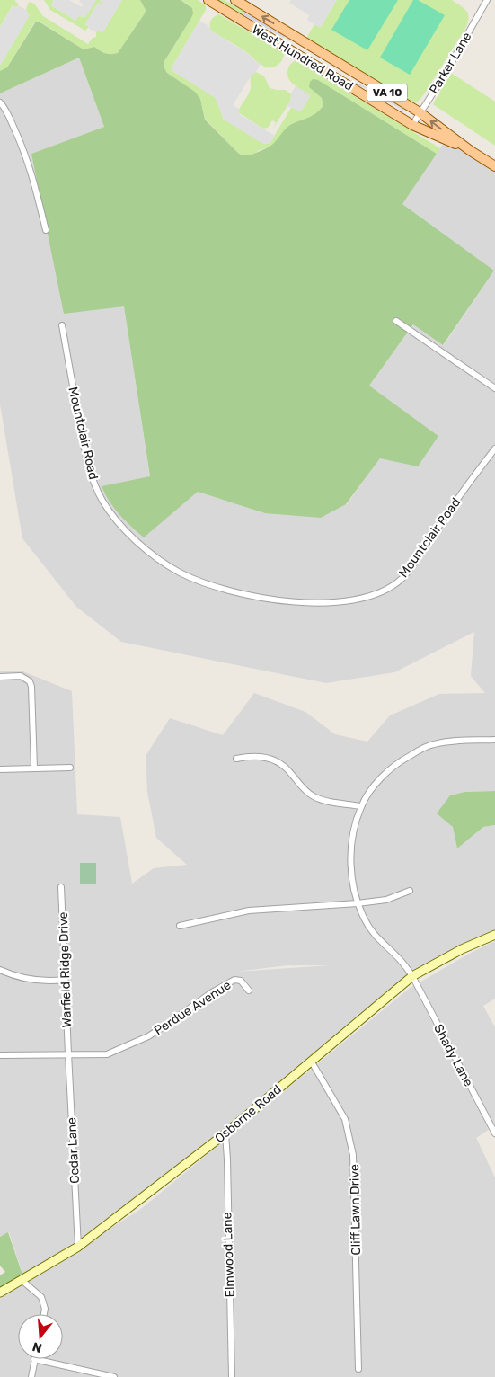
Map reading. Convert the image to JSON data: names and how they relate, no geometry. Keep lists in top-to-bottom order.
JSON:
{
  "streets": {
    "main road": ["West Hundred Road", "VA 10"],
    "street": [
      "Parker Lane",
      "Mountclair Road",
      "Warfield Ridge Drive",
      "Perdue Avenue",
      "Shady Lane",
      "Osborne Road",
      "Cedar Lane",
      "Cliff Lawn Drive",
      "Elmwood Lane"
    ]
  },
  "crossings": [
    ["West Hundred Road", "Parker Lane"],
    ["Warfield Ridge Drive", "Perdue Avenue"],
    ["Warfield Ridge Drive", "Cedar Lane"],
    ["Perdue Avenue", "Cedar Lane"],
    ["Shady Lane", "Osborne Road"],
    ["Osborne Road", "Cedar Lane"],
    ["Osborne Road", "Cliff Lawn Drive"],
    ["Osborne Road", "Elmwood Lane"]
  ],
  "north": "bottom"
}
